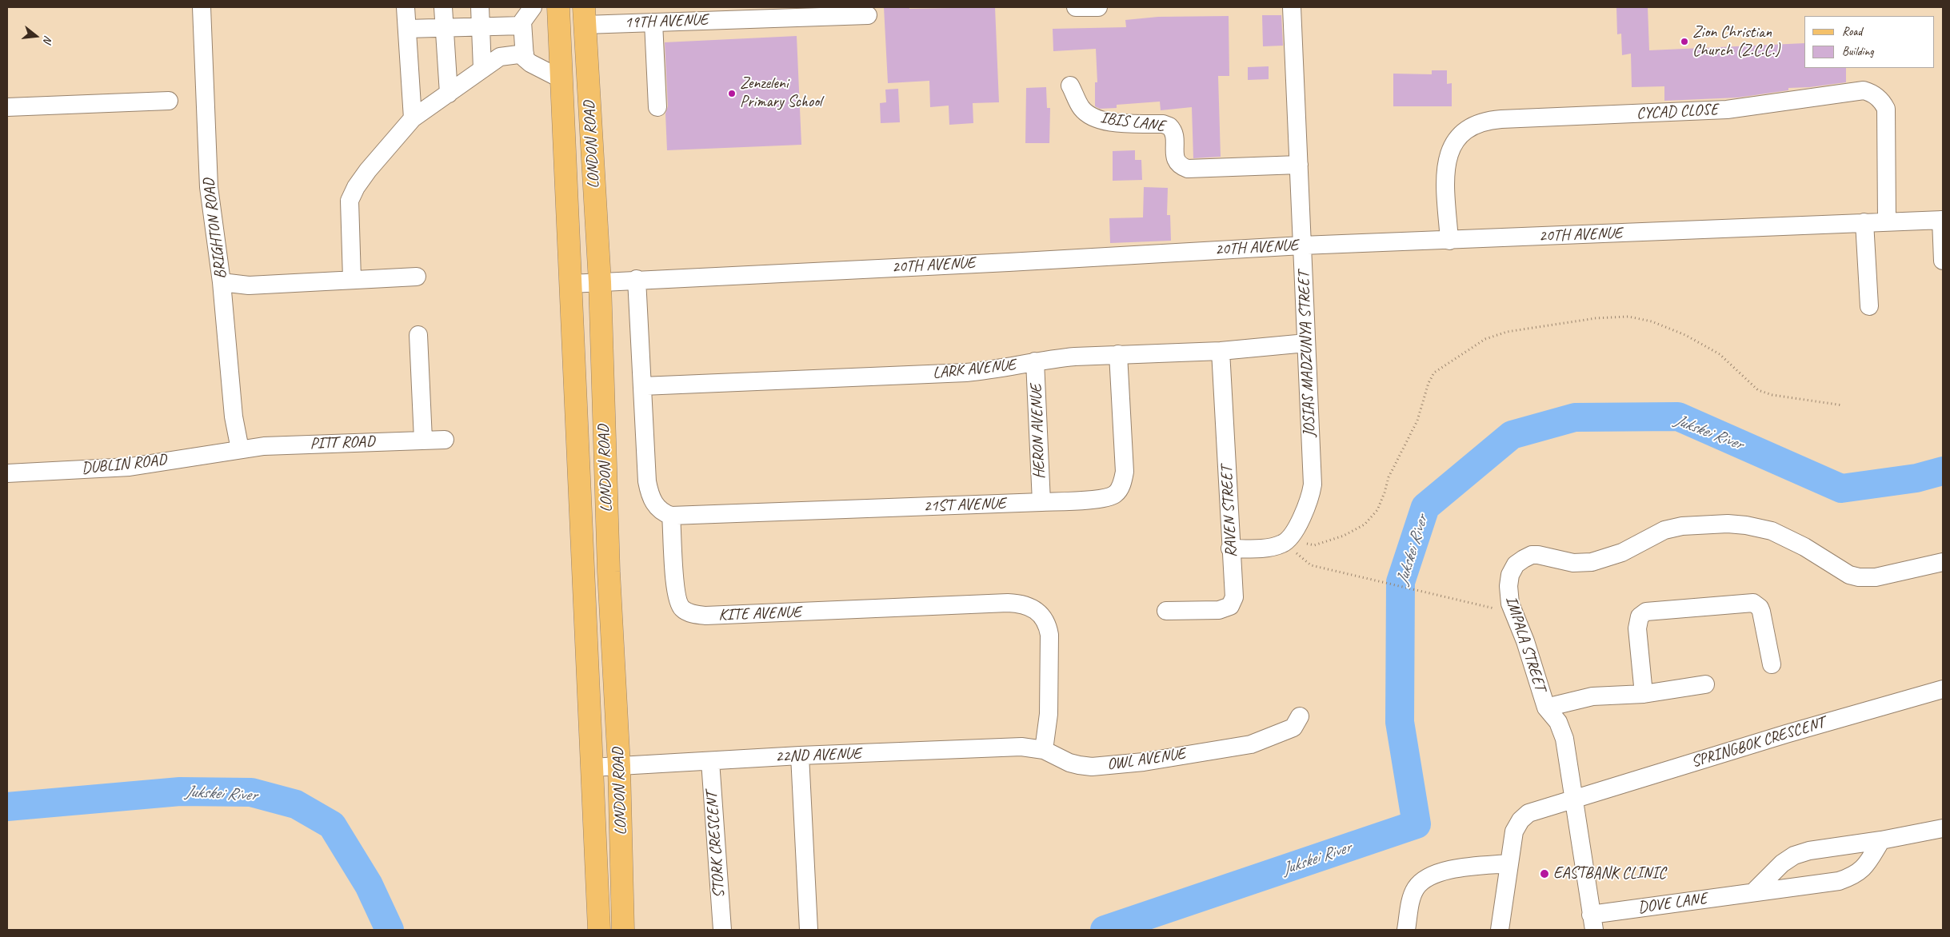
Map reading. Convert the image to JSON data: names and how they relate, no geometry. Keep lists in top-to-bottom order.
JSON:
{
  "streets": {
    "main road": ["LONDON ROAD"],
    "street": [
      "19TH AVENUE",
      "CYCAD CLOSE",
      "IBIS LANE",
      "BRIGHTON ROAD",
      "20TH AVENUE",
      "JOSIAS MADZUNYA STREET",
      "LARK AVENUE",
      "HERON AVENUE",
      "PITT ROAD",
      "DUBLIN ROAD",
      "21ST AVENUE",
      "RAVEN STREET",
      "KITE AVENUE",
      "IMPALA STREET",
      "SPRINGBOK CRESCENT",
      "22ND AVENUE",
      "OWL AVENUE",
      "STORK CRESCENT",
      "DOVE LANE"
    ]
  },
  "crossings": [
    ["19TH AVENUE", "LONDON ROAD"],
    ["CYCAD CLOSE", "20TH AVENUE"],
    ["IBIS LANE", "JOSIAS MADZUNYA STREET"],
    ["LONDON ROAD", "20TH AVENUE"],
    ["LONDON ROAD", "22ND AVENUE"],
    ["BRIGHTON ROAD", "PITT ROAD"],
    ["BRIGHTON ROAD", "DUBLIN ROAD"],
    ["20TH AVENUE", "JOSIAS MADZUNYA STREET"],
    ["JOSIAS MADZUNYA STREET", "LARK AVENUE"],
    ["JOSIAS MADZUNYA STREET", "RAVEN STREET"],
    ["LARK AVENUE", "HERON AVENUE"],
    ["LARK AVENUE", "21ST AVENUE"],
    ["LARK AVENUE", "RAVEN STREET"],
    ["HERON AVENUE", "21ST AVENUE"],
    ["PITT ROAD", "DUBLIN ROAD"],
    ["21ST AVENUE", "KITE AVENUE"],
    ["KITE AVENUE", "22ND AVENUE"],
    ["KITE AVENUE", "OWL AVENUE"],
    ["IMPALA STREET", "SPRINGBOK CRESCENT"],
    ["IMPALA STREET", "DOVE LANE"],
    ["22ND AVENUE", "OWL AVENUE"],
    ["22ND AVENUE", "STORK CRESCENT"]
  ],
  "water": ["Jukskei River"],
  "places": ["Zion Christian Church (Z.C.C.)", "Zenzeleni Primary School", "EASTBANK CLINIC"],
  "legend": ["Road", "Building"],
  "north": "right"
}
